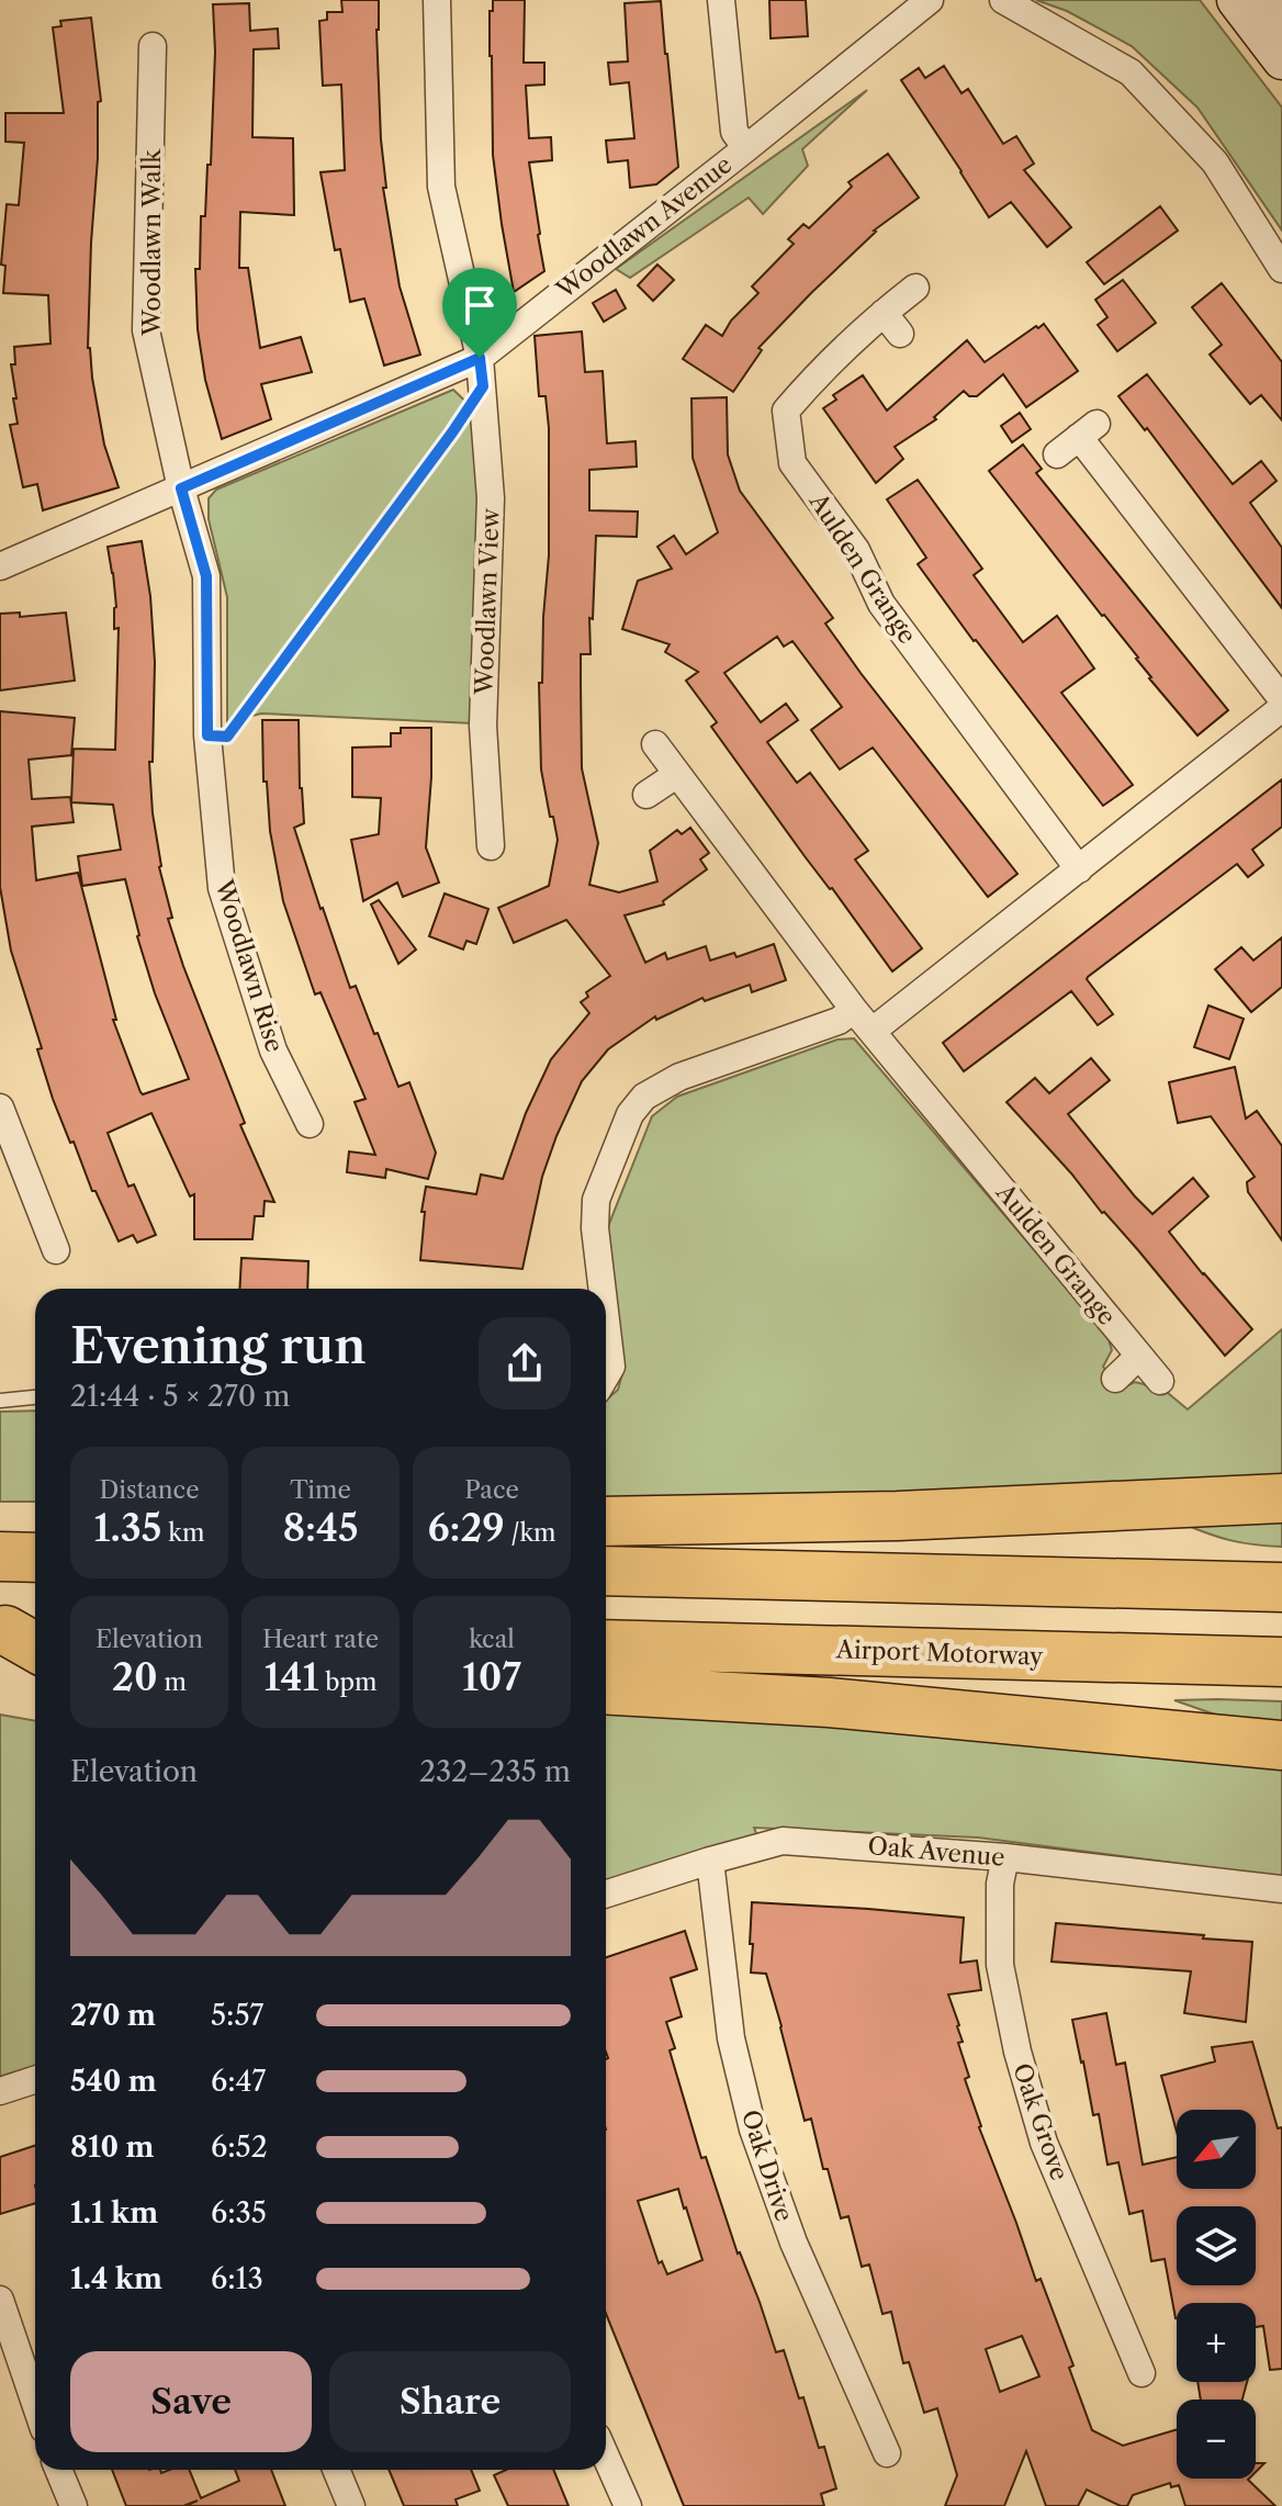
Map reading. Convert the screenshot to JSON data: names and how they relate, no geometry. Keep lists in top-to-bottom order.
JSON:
{
  "streets": {
    "highway": ["Airport Motorway"],
    "street": [
      "Woodlawn Avenue",
      "Woodlawn Walk",
      "Aulden Grange",
      "Woodlawn View",
      "Woodlawn Rise",
      "Oak Avenue",
      "Oak Grove",
      "Oak Drive"
    ]
  },
  "crossings": [
    ["Woodlawn Avenue", "Woodlawn Walk"],
    ["Woodlawn Avenue", "Woodlawn View"],
    ["Woodlawn Avenue", "Woodlawn Rise"],
    ["Woodlawn Walk", "Woodlawn Rise"],
    ["Oak Avenue", "Oak Grove"],
    ["Oak Avenue", "Oak Drive"]
  ],
  "north": "bottom left",
  "page": {
    "heading": ["Evening run", "21:44 · 5 × 270 m"],
    "stats": [
      ["Distance", "1.35 km"],
      ["Time", "8:45"],
      ["Pace", "6:29 /km"],
      ["Elevation", "20 m"],
      ["Heart rate", "141 bpm"],
      ["kcal", "107"]
    ],
    "chart": ["Elevation", "232–235 m"],
    "list": [
      {
        "name": "270 m",
        "note": "5:57"
      },
      {
        "name": "540 m",
        "note": "6:47"
      },
      {
        "name": "810 m",
        "note": "6:52"
      },
      {
        "name": "1.1 km",
        "note": "6:35"
      },
      {
        "name": "1.4 km",
        "note": "6:13"
      }
    ],
    "map_buttons": ["+", "−"],
    "buttons": ["Save", "Share"]
  }
}
